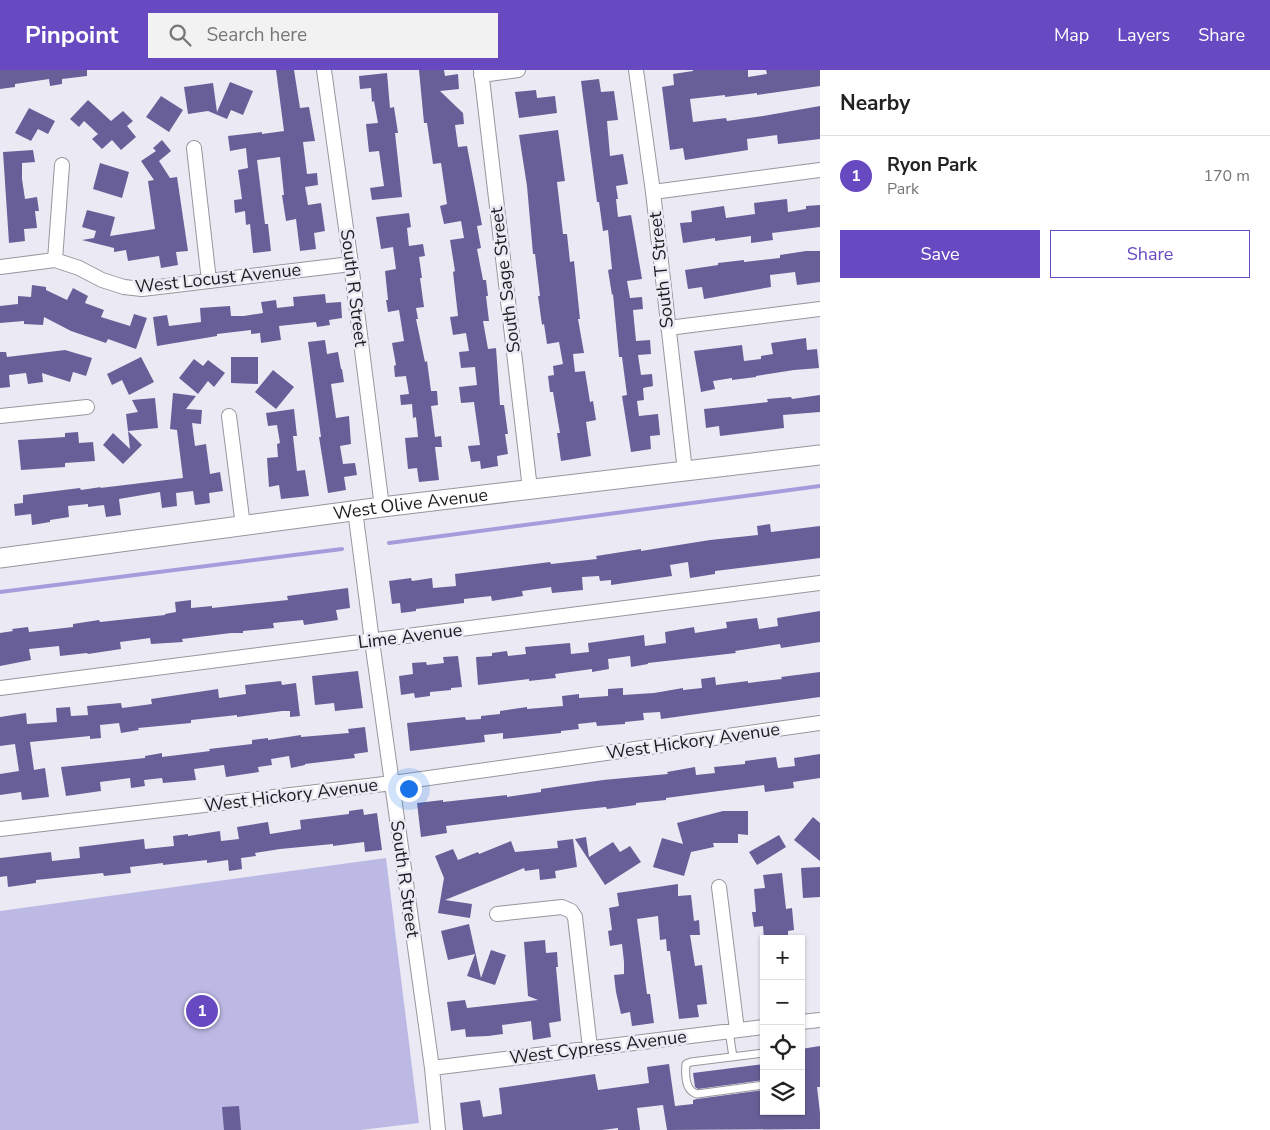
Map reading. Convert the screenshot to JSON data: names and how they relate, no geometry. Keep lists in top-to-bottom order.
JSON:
{
  "streets": {
    "street": [
      "South T Street",
      "West Locust Avenue",
      "South Sage Street",
      "South R Street",
      "West Olive Avenue",
      "Lime Avenue",
      "West Hickory Avenue",
      "West Cypress Avenue"
    ]
  },
  "crossings": [
    ["South T Street", "West Olive Avenue"],
    ["West Locust Avenue", "South R Street"],
    ["South Sage Street", "West Olive Avenue"],
    ["South R Street", "West Olive Avenue"],
    ["South R Street", "Lime Avenue"],
    ["South R Street", "West Hickory Avenue"],
    ["South R Street", "West Cypress Avenue"]
  ],
  "page": {
    "header": "Pinpoint",
    "search": "Search here",
    "nav": ["Map", "Layers", "Share"],
    "heading": "Nearby",
    "list": [
      {
        "mark": "1",
        "name": "Ryon Park",
        "note": "Park",
        "value": "170 m"
      }
    ],
    "buttons": ["Save", "Share"],
    "map_buttons": ["+", "−"],
    "pins": "1"
  }
}
